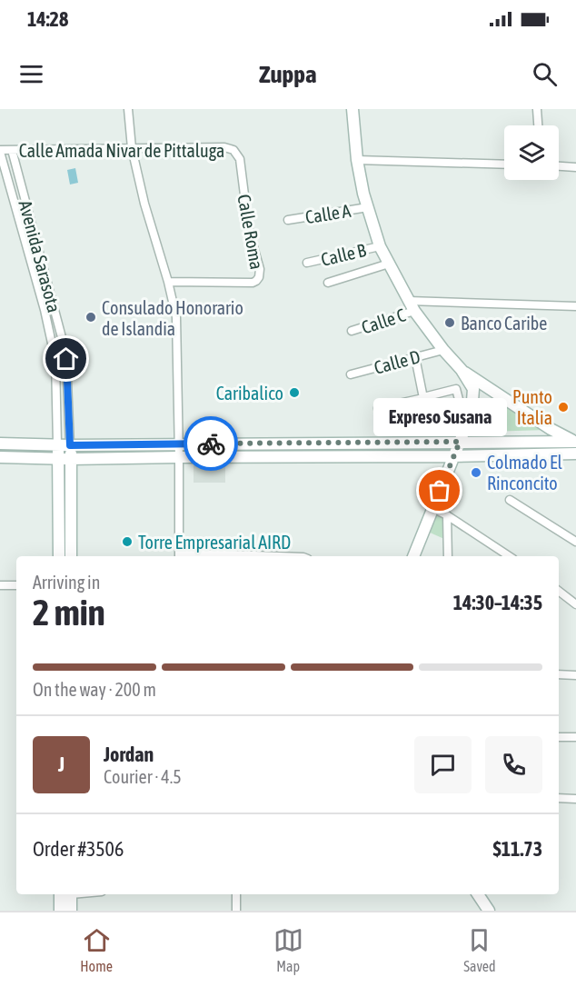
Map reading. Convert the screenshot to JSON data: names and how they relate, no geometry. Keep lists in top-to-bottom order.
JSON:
{
  "streets": {
    "main road": ["Avenida Sarasota"],
    "street": [
      "Calle Amada Nivar de Pittaluga",
      "Calle A",
      "Calle Roma",
      "Calle B",
      "Calle C",
      "Calle D"
    ]
  },
  "crossings": [
    ["Calle Amada Nivar de Pittaluga", "Calle Roma"],
    ["Calle Amada Nivar de Pittaluga", "Avenida Sarasota"]
  ],
  "places": [
    "Consulado Honorario de Islandia",
    "Banco Caribe",
    "Caribalico",
    "Punto Italia",
    "Colmado El Rinconcito",
    "Expreso Susana",
    "Torre Empresarial AIRD"
  ],
  "page": {
    "status": "14:28",
    "header": "Zuppa",
    "bubble": "Expreso Susana",
    "heading": ["2 min", "Arriving in", "14:30–14:35"],
    "panel": [
      "Jordan",
      "Courier · 4.5",
      "Order #3506",
      "$11.73"
    ],
    "bar": "On the way · 200 m",
    "round": "J",
    "tabs": ["Home", "Map", "Saved"]
  }
}
